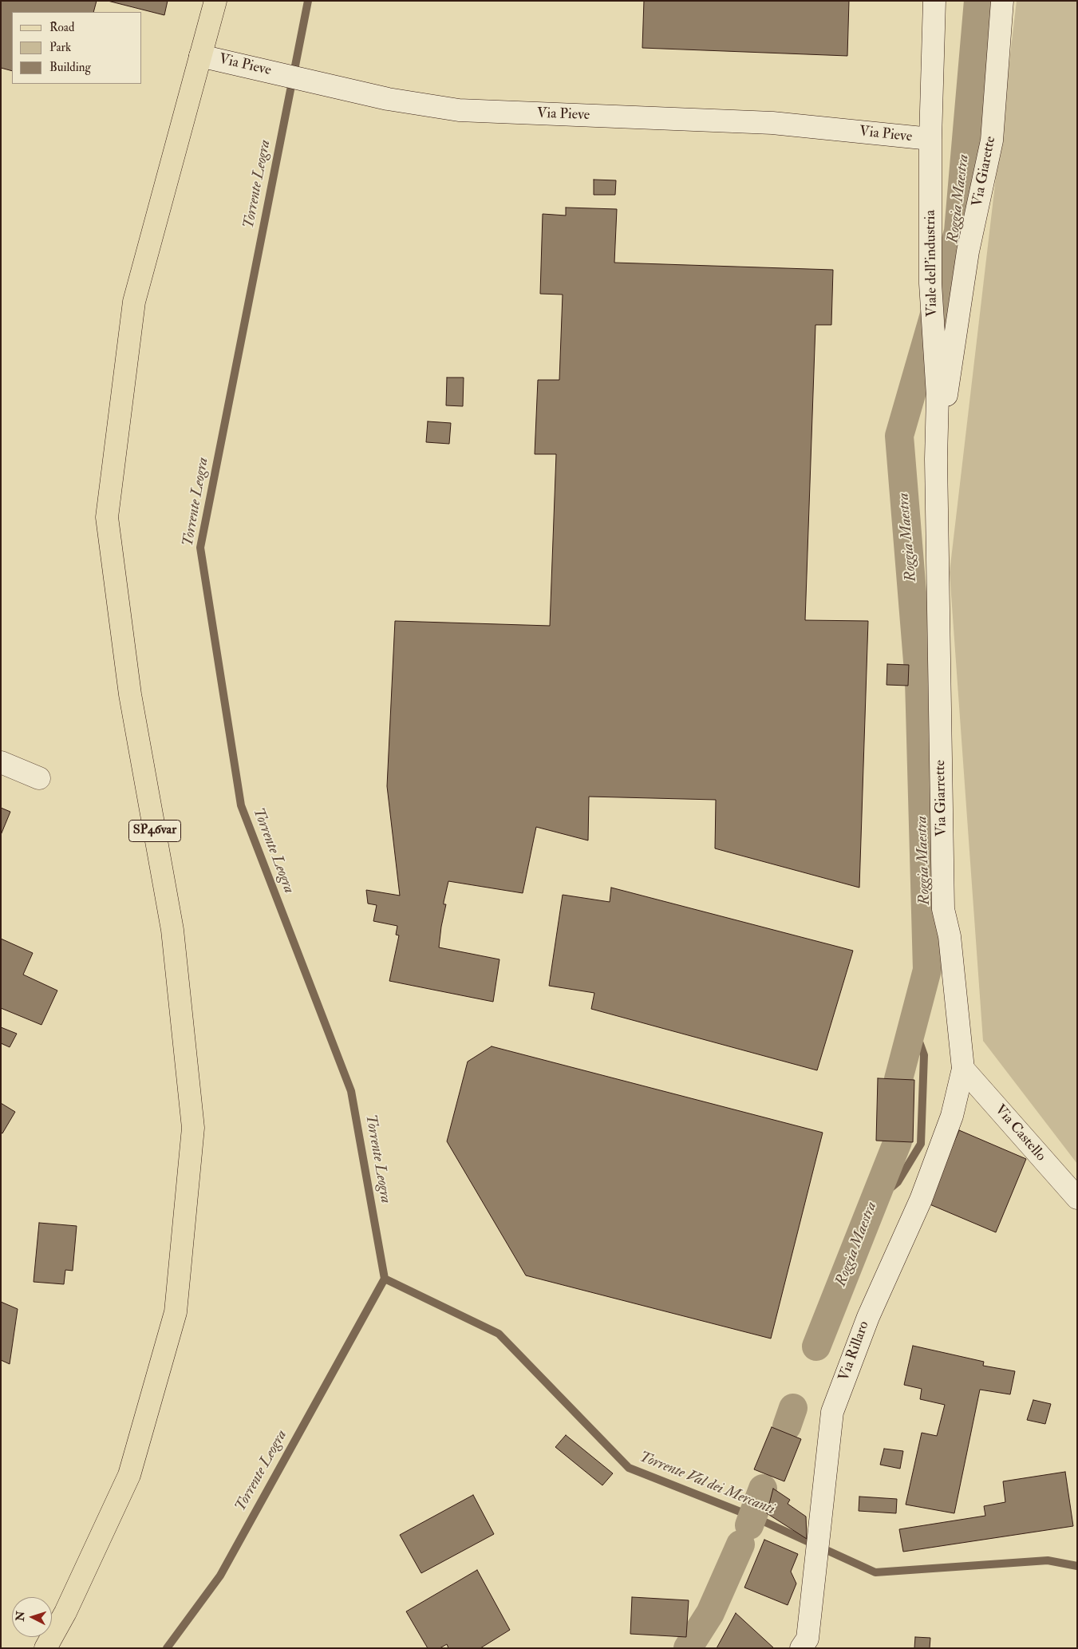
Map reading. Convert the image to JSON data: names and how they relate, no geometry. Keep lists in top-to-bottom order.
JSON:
{
  "streets": {
    "main road": ["SP46var"],
    "street": [
      "Via Pieve",
      "Via Giarette",
      "Viale dell'industria",
      "Via Giarrette",
      "Via Castello",
      "Via Rillaro"
    ]
  },
  "crossings": [
    ["Via Pieve", "Viale dell'industria"],
    ["Via Pieve", "SP46var"],
    ["Via Giarette", "Viale dell'industria"],
    ["Viale dell'industria", "Via Giarrette"],
    ["Via Giarrette", "Via Castello"],
    ["Via Giarrette", "Via Rillaro"],
    ["Via Castello", "Via Rillaro"]
  ],
  "water": ["Torrente Leogra", "Roggia Maestra", "Torrente Val dei Mercanti"],
  "legend": ["Road", "Park", "Building"],
  "north": "left"
}
